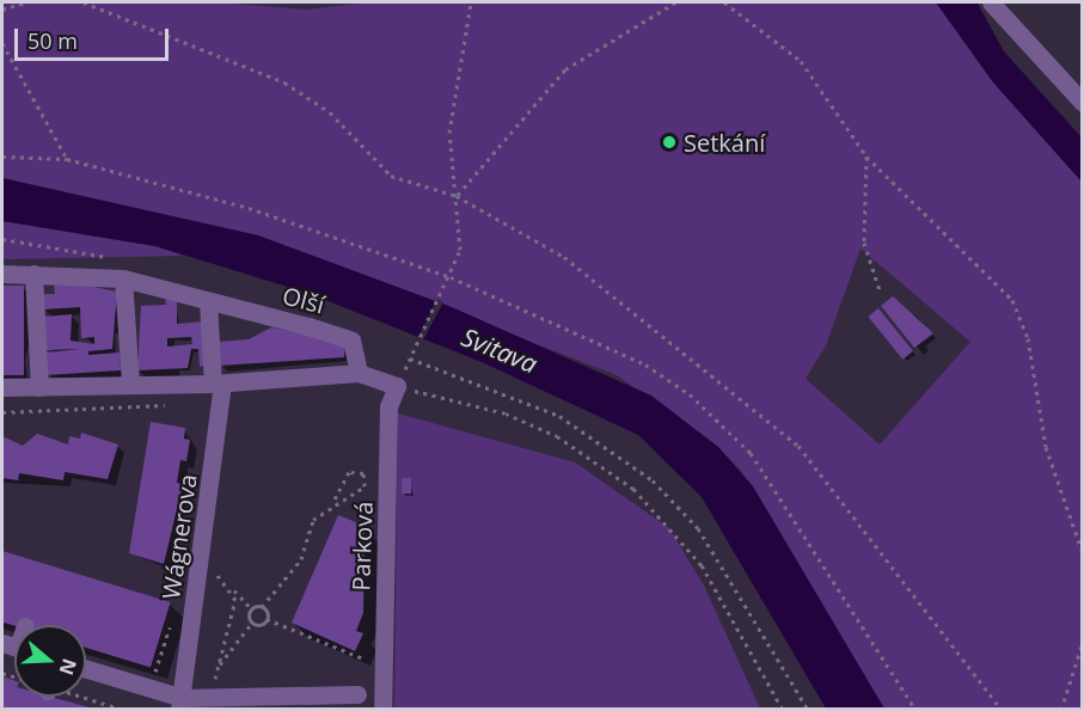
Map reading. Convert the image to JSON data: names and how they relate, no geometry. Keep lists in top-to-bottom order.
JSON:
{
  "streets": {
    "street": ["Olší", "Wágnerova", "Parková"]
  },
  "water": ["Svitava"],
  "places": ["Setkání"],
  "scale_bar": "50 m",
  "north": "right"
}
